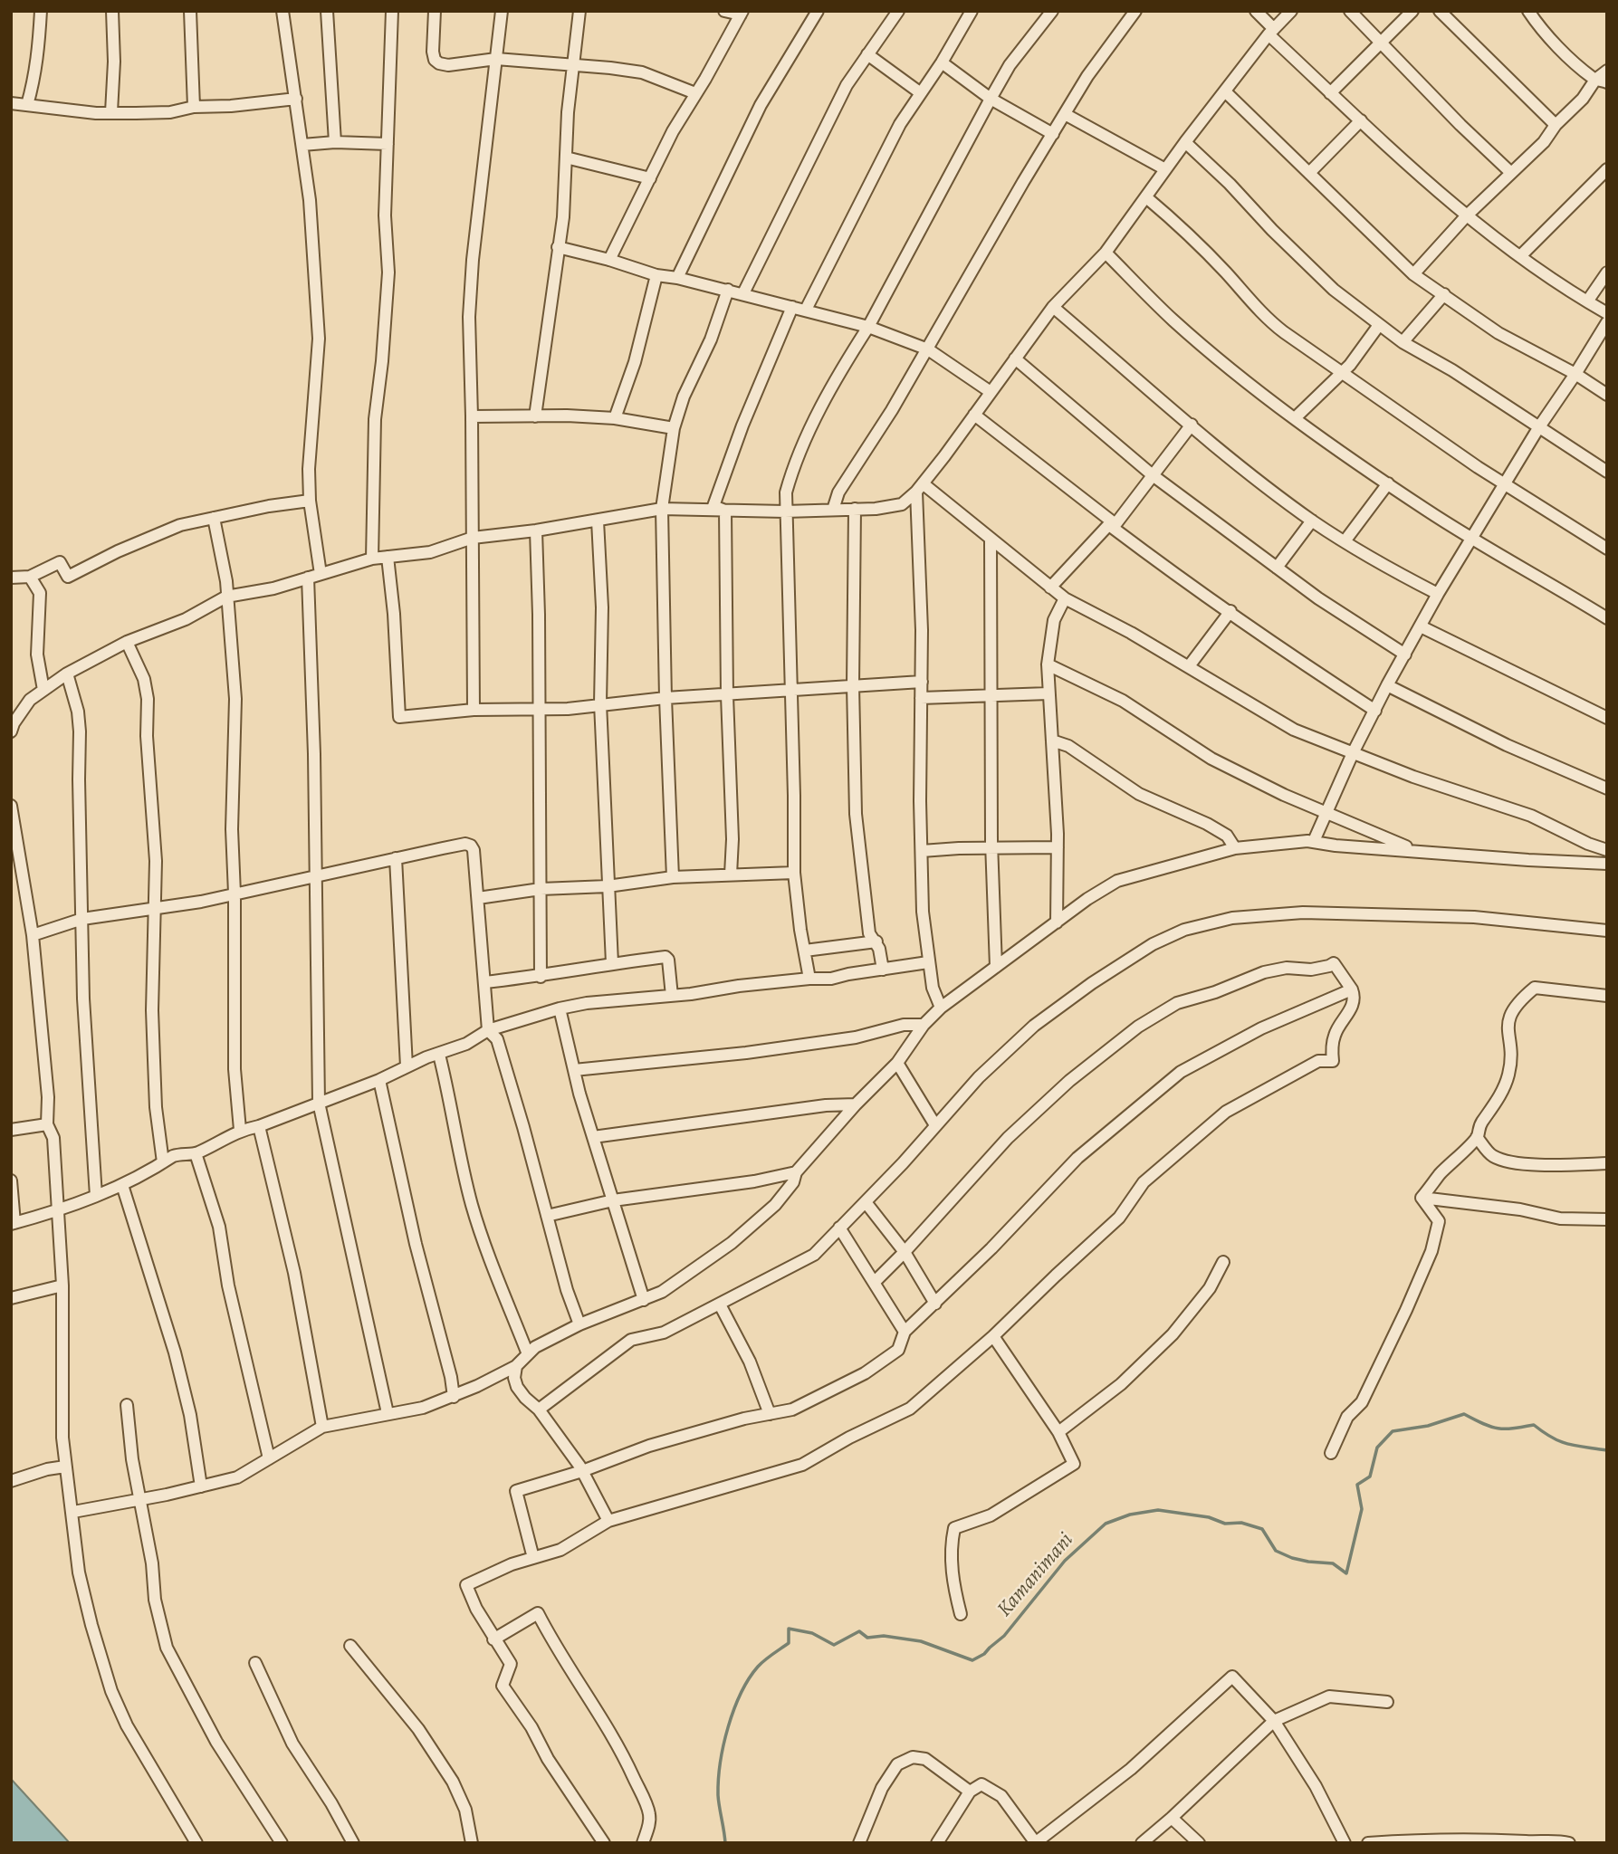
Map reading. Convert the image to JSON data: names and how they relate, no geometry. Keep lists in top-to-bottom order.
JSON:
{
  "water": ["Kamanimani"]
}
